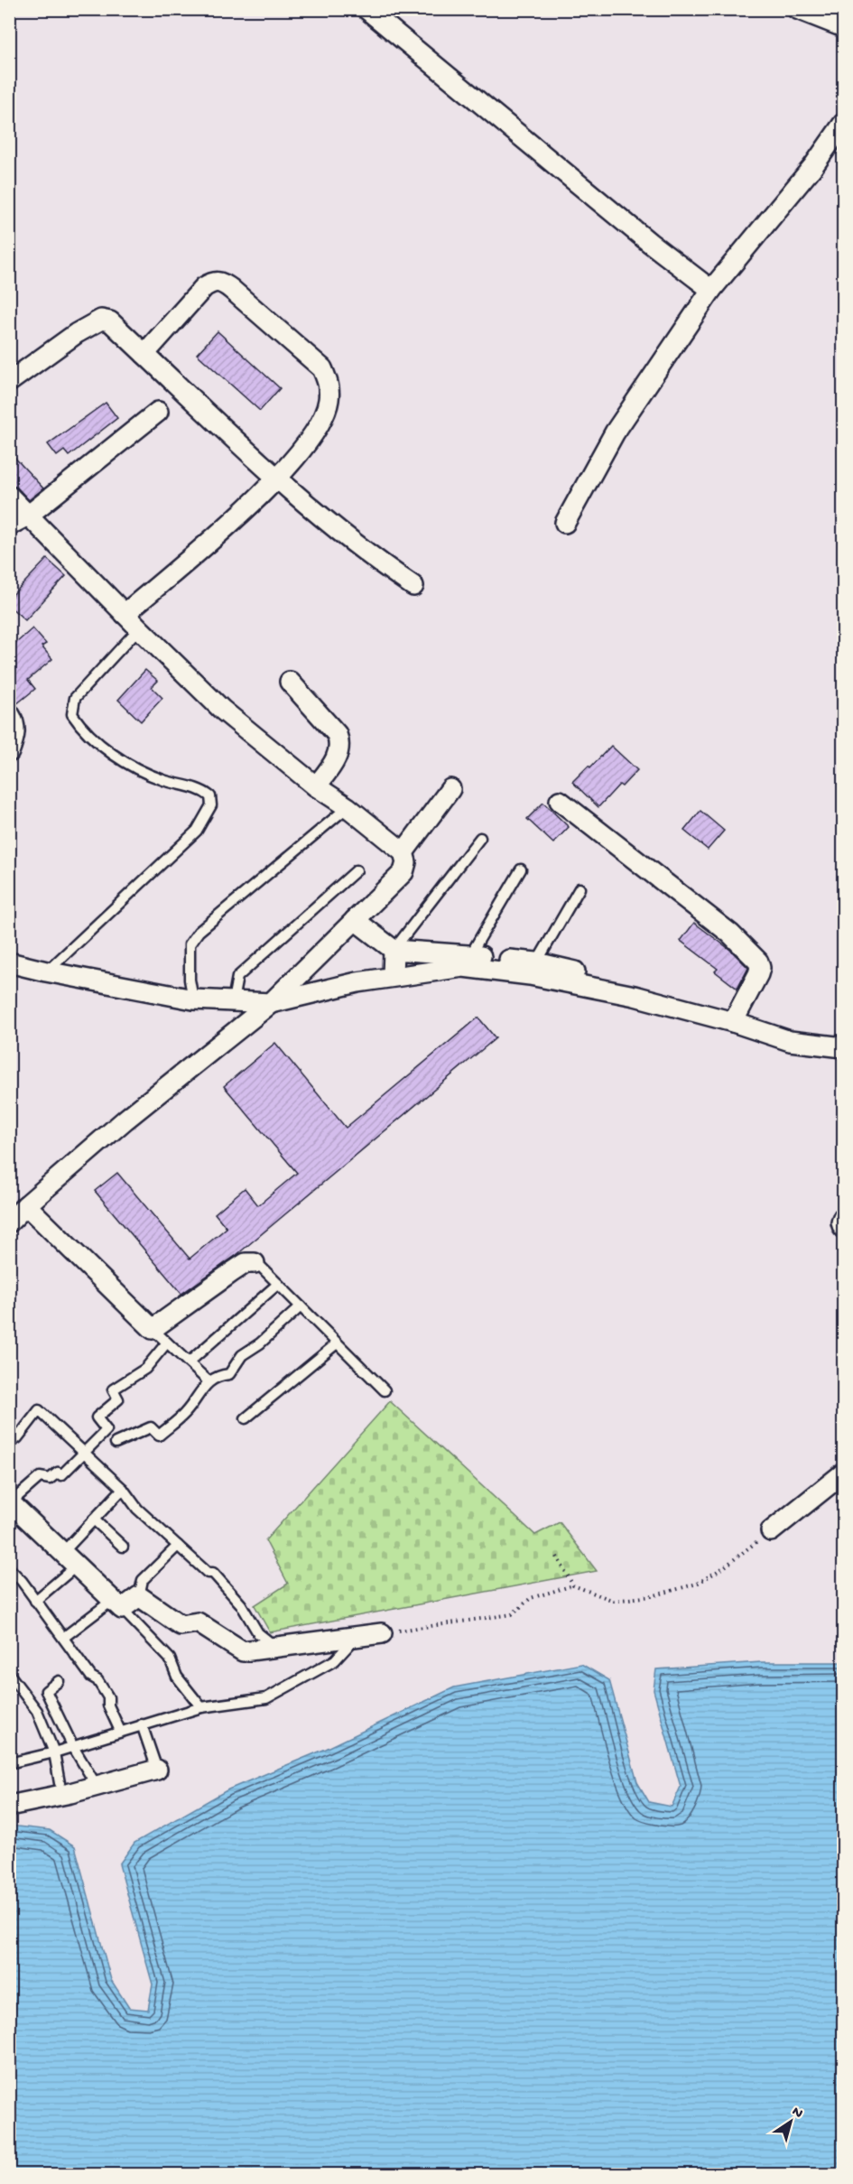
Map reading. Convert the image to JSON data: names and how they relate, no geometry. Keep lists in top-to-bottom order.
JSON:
{
  "north": "top right"
}
